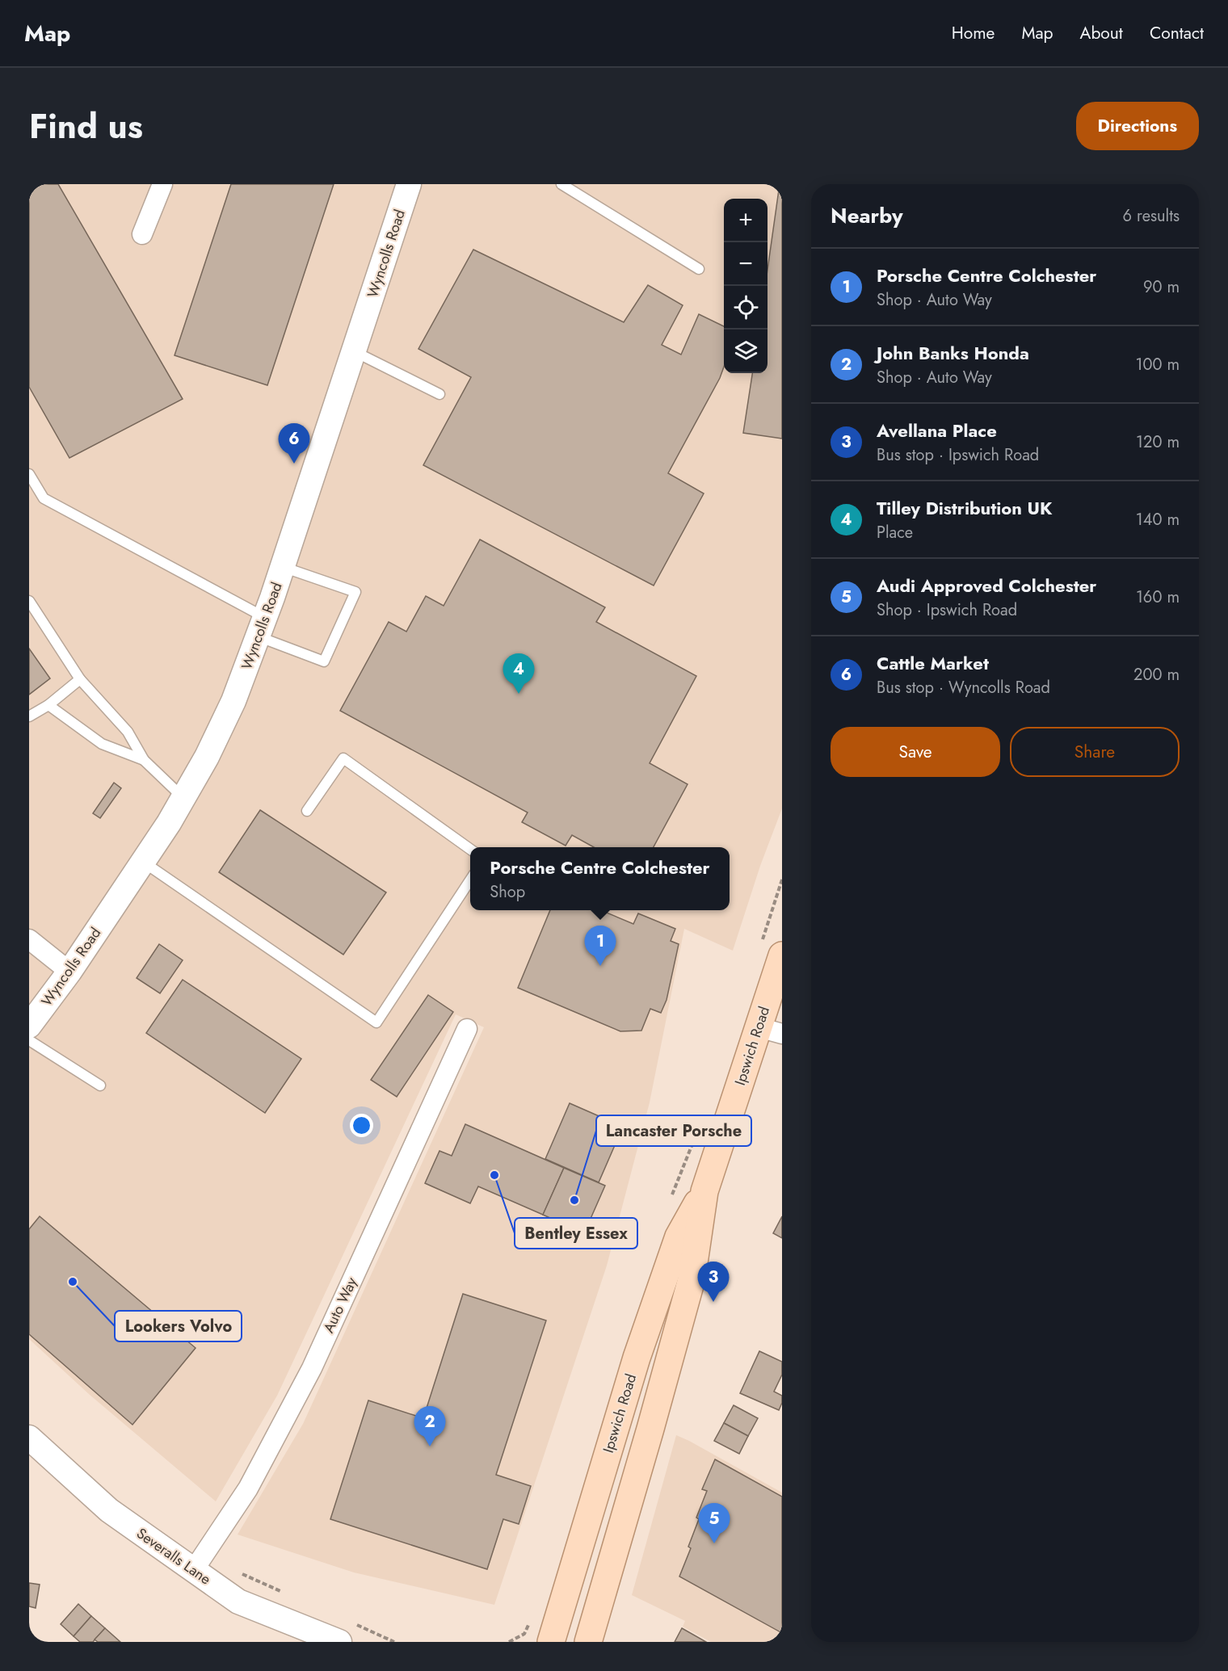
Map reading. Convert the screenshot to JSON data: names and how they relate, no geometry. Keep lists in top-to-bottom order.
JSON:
{
  "streets": {
    "main road": ["Ipswich Road"],
    "street": ["Wyncolls Road", "Auto Way", "Severalls Lane"]
  },
  "crossings": [
    ["Auto Way", "Severalls Lane"]
  ],
  "places": ["Bentley Essex", "Lancaster Porsche", "Lookers Volvo"],
  "page": {
    "header": "Map",
    "nav": [
      "Home",
      "Map",
      "About",
      "Contact"
    ],
    "title": "Find us",
    "buttons": [
      "Directions",
      ["Save", "Share"]
    ],
    "heading": ["Nearby", "6 results"],
    "map_buttons": ["+", "−"],
    "list": [
      {
        "mark": "1",
        "name": "Porsche Centre Colchester",
        "note": "Shop · Auto Way",
        "value": "90 m"
      },
      {
        "mark": "2",
        "name": "John Banks Honda",
        "note": "Shop · Auto Way",
        "value": "100 m"
      },
      {
        "mark": "3",
        "name": "Avellana Place",
        "note": "Bus stop · Ipswich Road",
        "value": "120 m"
      },
      {
        "mark": "4",
        "name": "Tilley Distribution UK",
        "note": "Place",
        "value": "140 m"
      },
      {
        "mark": "5",
        "name": "Audi Approved Colchester",
        "note": "Shop · Ipswich Road",
        "value": "160 m"
      },
      {
        "mark": "6",
        "name": "Cattle Market",
        "note": "Bus stop · Wyncolls Road",
        "value": "200 m"
      }
    ],
    "pins": [
      "6",
      "4",
      "1",
      "3",
      "2",
      "5"
    ],
    "popup": ["Porsche Centre Colchester", "Shop"]
  }
}
